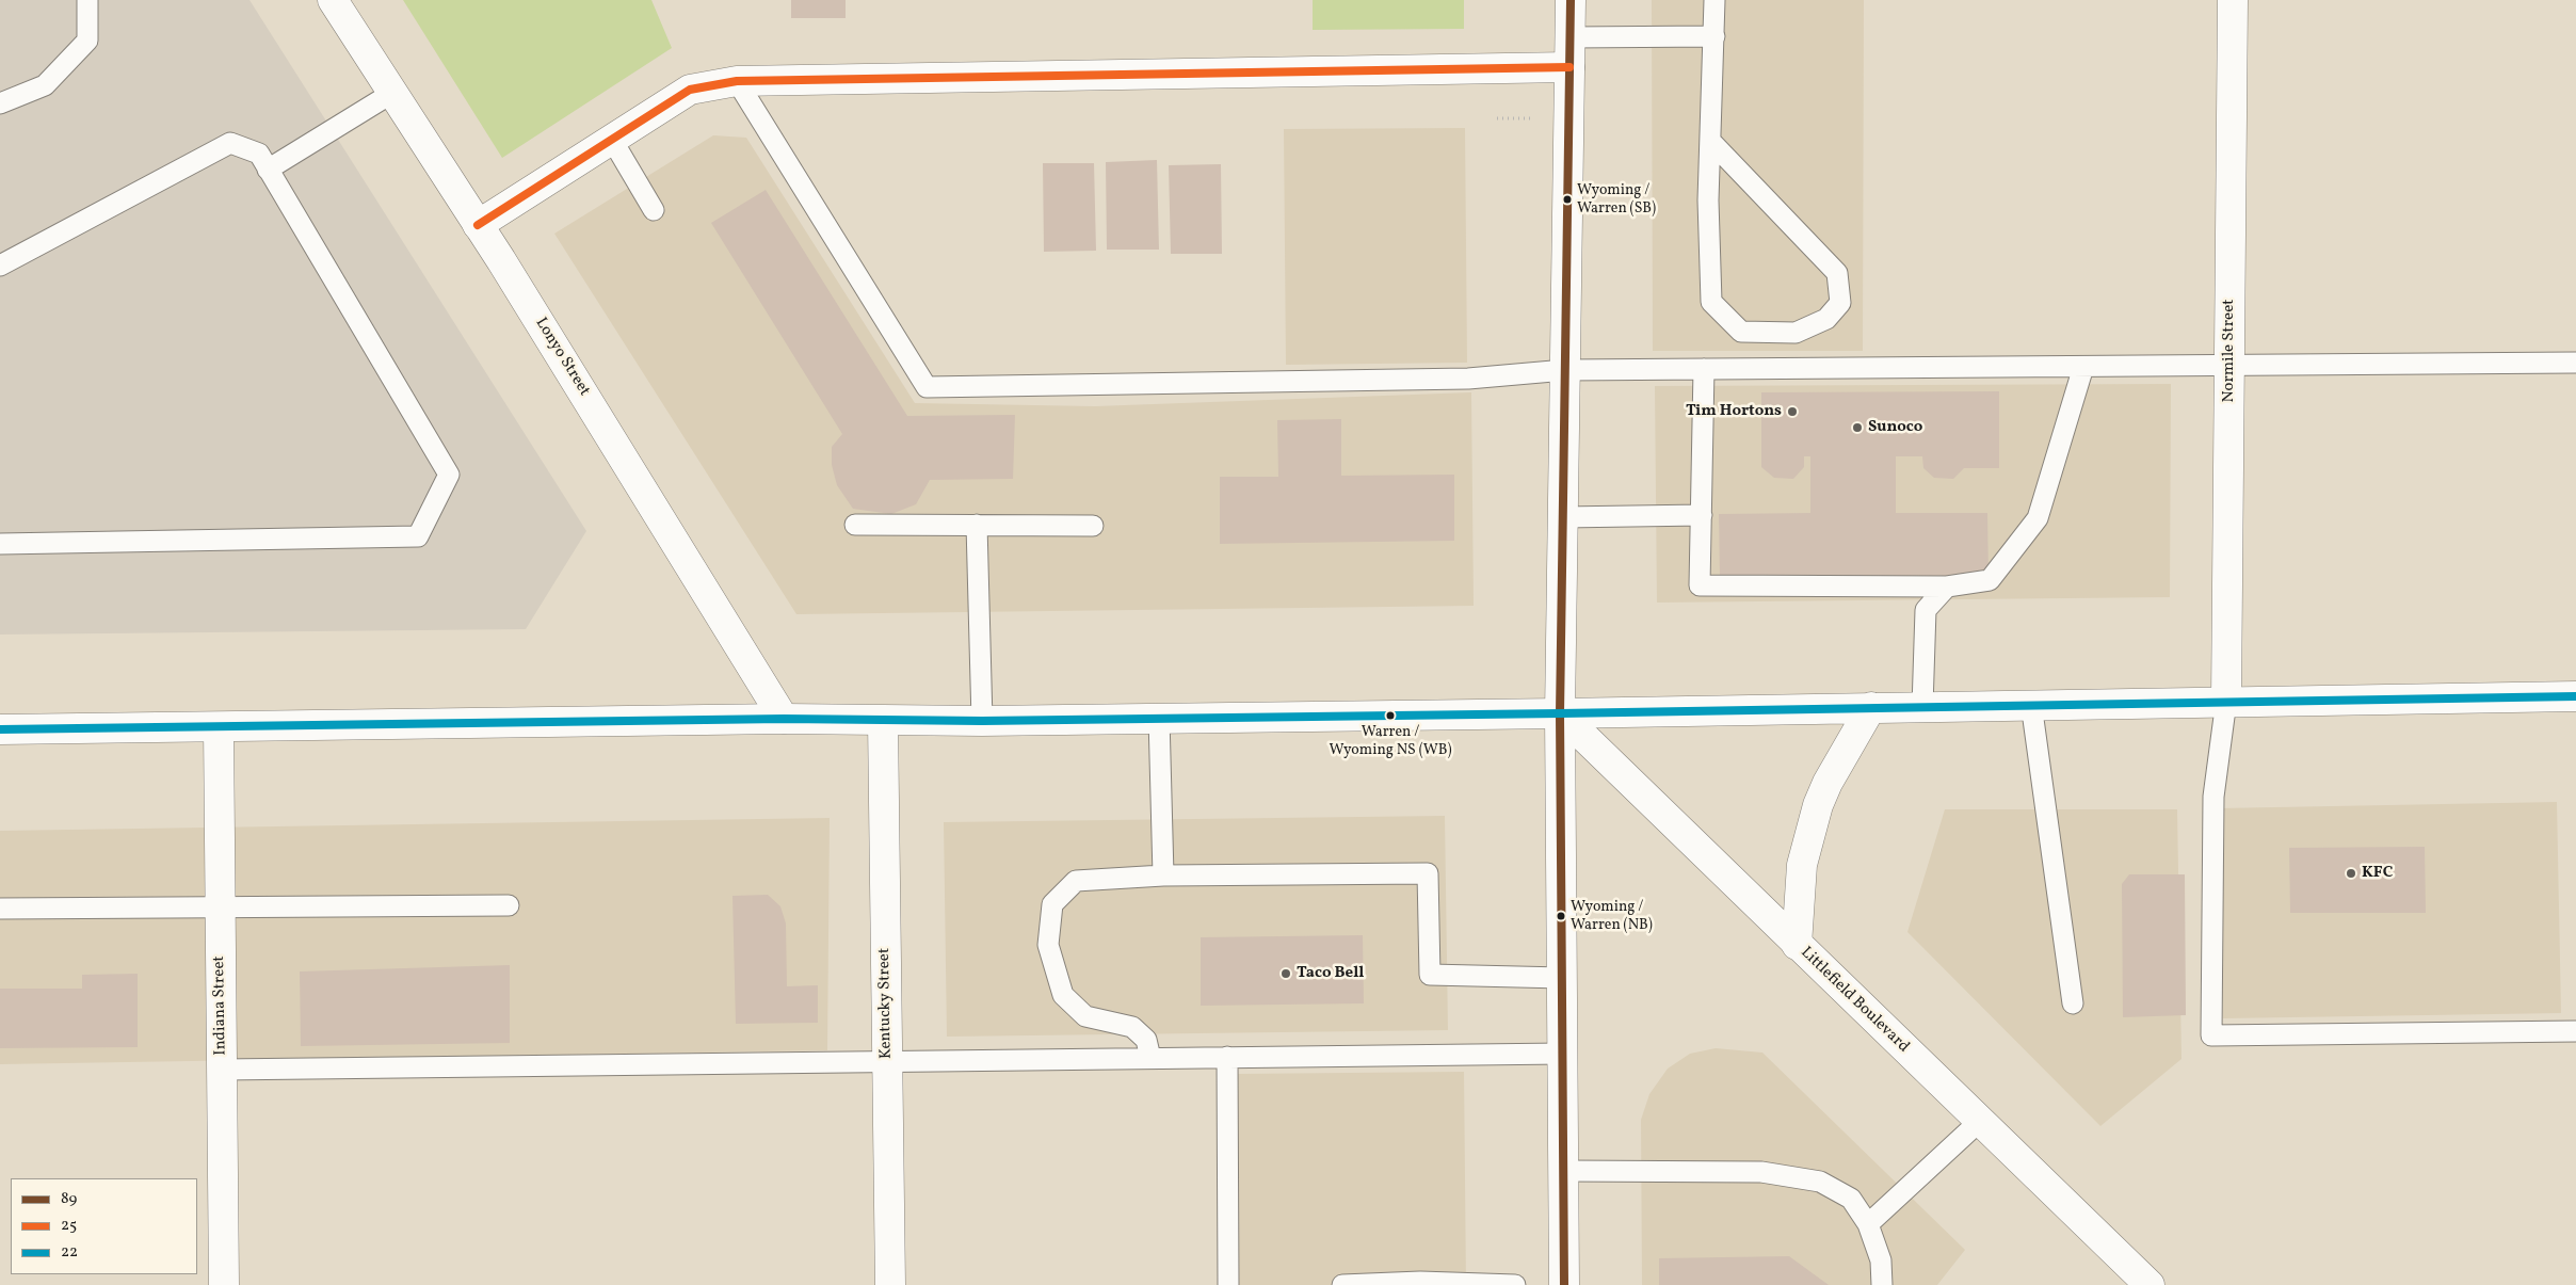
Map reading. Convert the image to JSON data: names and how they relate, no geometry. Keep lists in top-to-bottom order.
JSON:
{
  "streets": {
    "street": [
      "Normile Street",
      "Lonyo Street",
      "Littlefield Boulevard",
      "Kentucky Street",
      "Indiana Street"
    ]
  },
  "places": [
    "Wyoming / Warren (SB)",
    "Tim Hortons",
    "Sunoco",
    "Warren / Wyoming NS (WB)",
    "KFC",
    "Wyoming / Warren (NB)",
    "Taco Bell"
  ],
  "lines": ["transit line 89", "transit line 25", "transit line 22"],
  "legend": ["89", "25", "22"]
}
